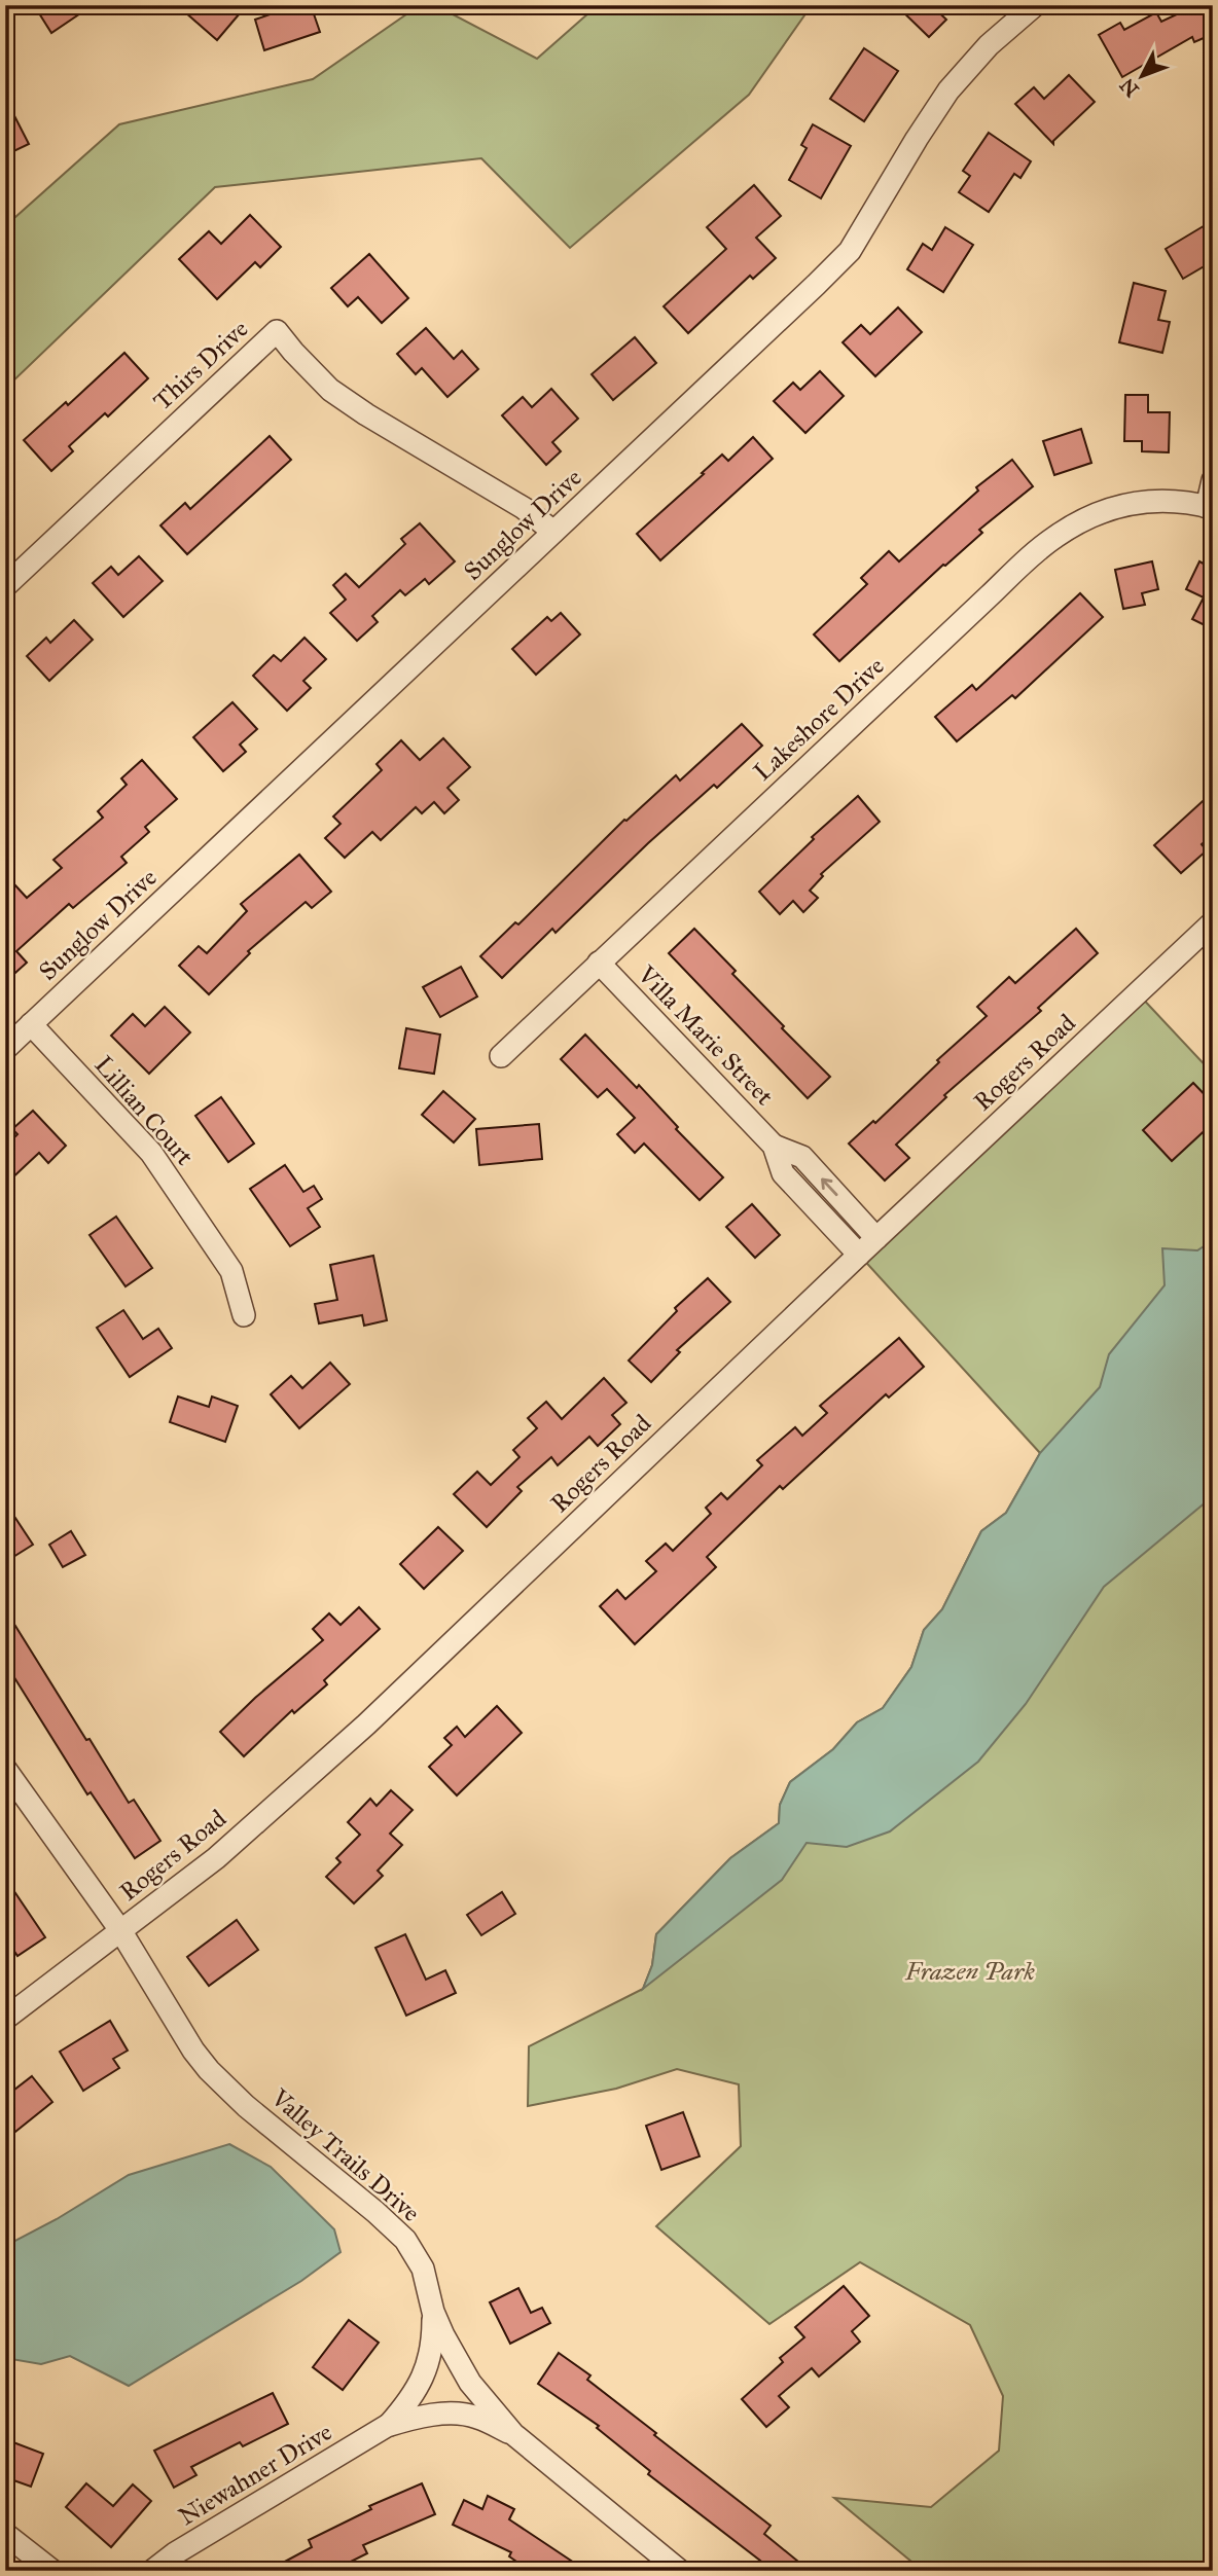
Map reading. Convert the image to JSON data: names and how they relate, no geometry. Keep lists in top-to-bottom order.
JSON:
{
  "streets": {
    "street": [
      "Thirs Drive",
      "Sunglow Drive",
      "Lakeshore Drive",
      "Villa Marie Street",
      "Rogers Road",
      "Lillian Court",
      "Valley Trails Drive",
      "Niewahner Drive"
    ]
  },
  "crossings": [
    ["Thirs Drive", "Sunglow Drive"],
    ["Sunglow Drive", "Lillian Court"],
    ["Lakeshore Drive", "Villa Marie Street"],
    ["Villa Marie Street", "Rogers Road"],
    ["Rogers Road", "Valley Trails Drive"],
    ["Valley Trails Drive", "Niewahner Drive"]
  ],
  "parks": ["Frazen Park"],
  "north": "bottom left"
}
